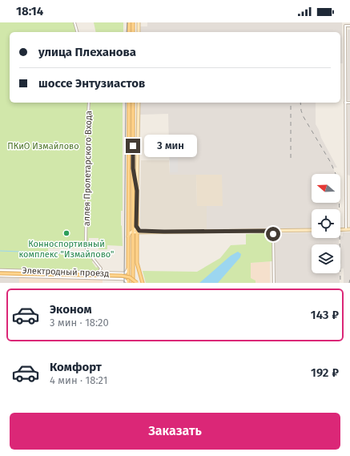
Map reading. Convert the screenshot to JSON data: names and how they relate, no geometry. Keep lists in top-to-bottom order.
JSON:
{
  "streets": {
    "street": ["аллея Пролетарского Входа", "Электродный проезд"]
  },
  "crossings": [
    ["аллея Пролетарского Входа", "Электродный проезд"]
  ],
  "parks": ["ПКиО Измайлово"],
  "places": ["Конноспортивный комплекс \"Измайлово\""],
  "north": "left",
  "page": {
    "status": "18:14",
    "banner": ["улица Плеханова", "шоссе Энтузиастов"],
    "bubble": "3 мин",
    "list": [
      {
        "name": "Эконом",
        "note": "3 мин · 18:20",
        "value": "143 ₽"
      },
      {
        "name": "Комфорт",
        "note": "4 мин · 18:21",
        "value": "192 ₽"
      }
    ],
    "buttons": "Заказать"
  }
}
